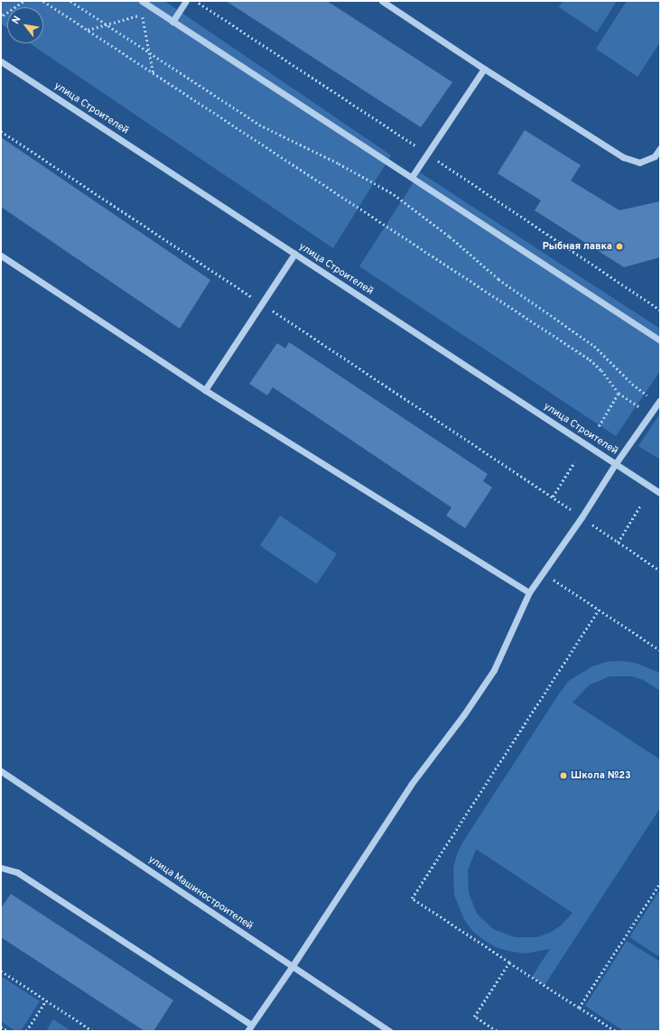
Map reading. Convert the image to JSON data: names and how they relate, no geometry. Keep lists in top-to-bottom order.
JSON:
{
  "streets": {
    "street": ["улица Строителей", "улица Машиностроителей"]
  },
  "places": ["Рыбная лавка", "Школа №23"],
  "north": "top left"
}
